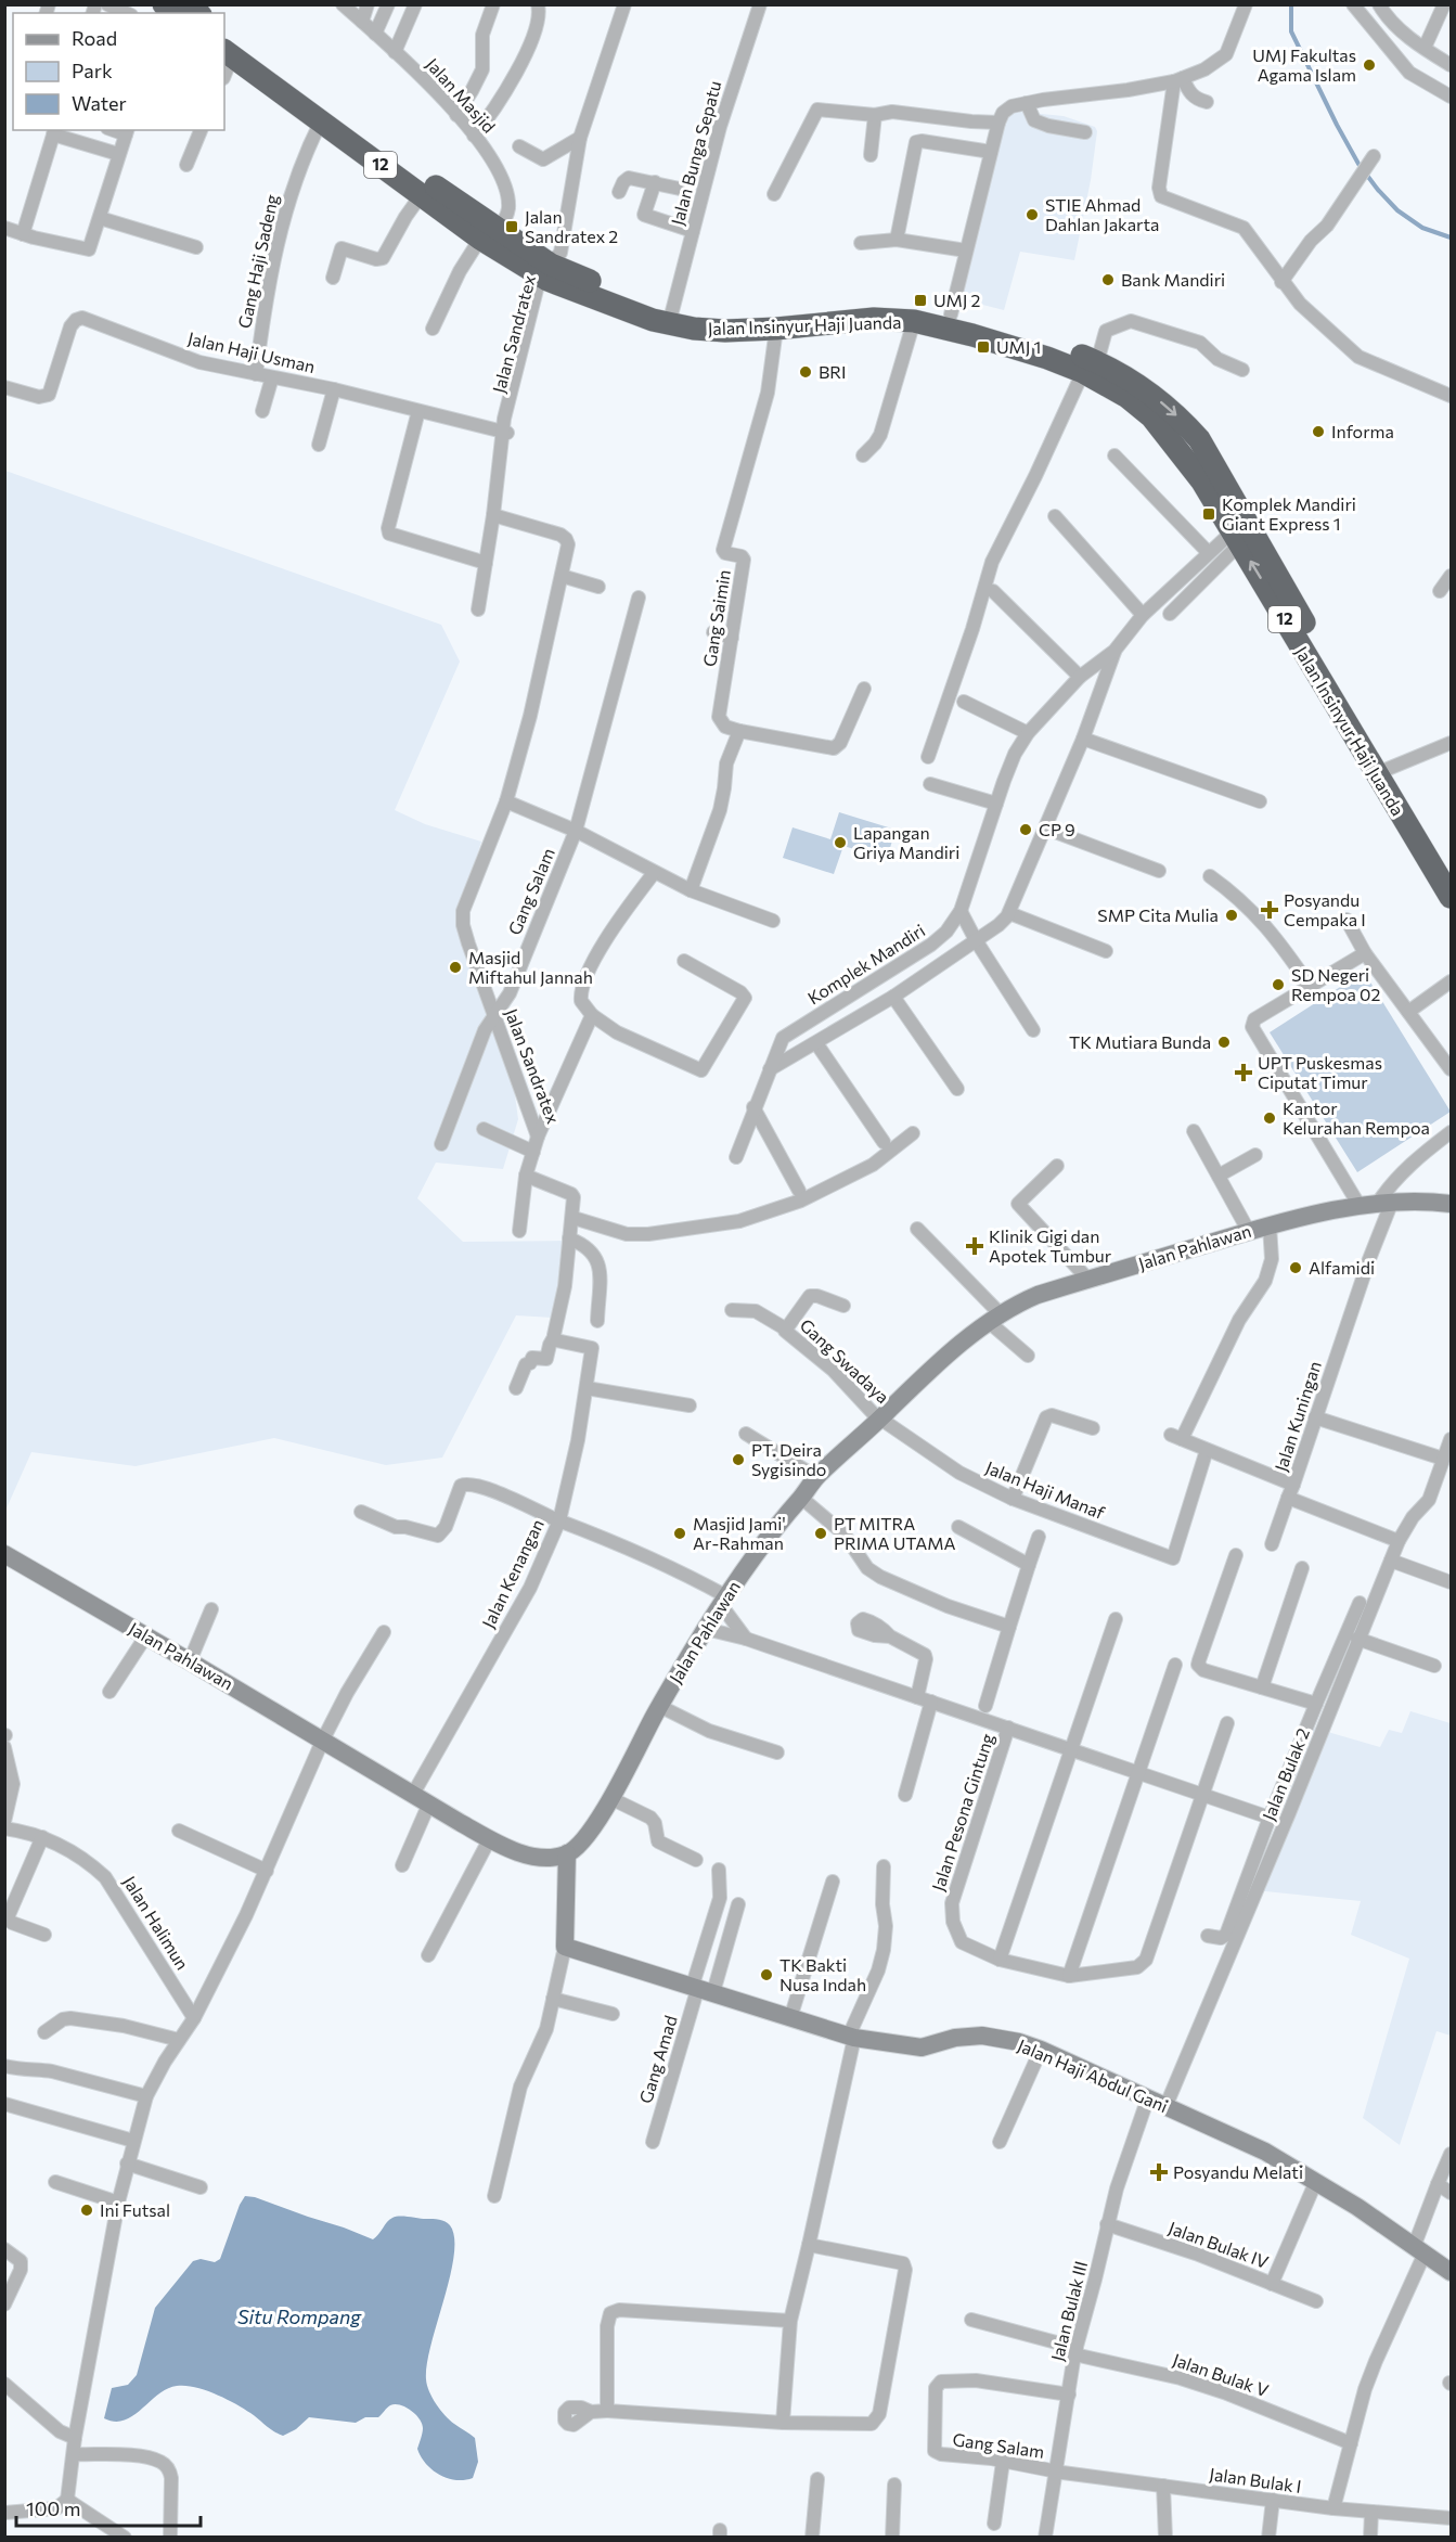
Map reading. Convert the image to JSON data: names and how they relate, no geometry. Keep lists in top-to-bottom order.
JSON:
{
  "streets": {
    "highway": ["12", "Jalan Insinyur Haji Juanda"],
    "main road": ["Jalan Pahlawan", "Jalan Haji Abdul Gani"],
    "street": [
      "Jalan Masjid",
      "Jalan Bunga Sepatu",
      "Gang Haji Sadeng",
      "Jalan Sandratex",
      "Jalan Haji Usman",
      "Gang Saimin",
      "Gang Salam",
      "Komplek Mandiri",
      "Gang Swadaya",
      "Jalan Kuningan",
      "Jalan Haji Manaf",
      "Jalan Kenangan",
      "Jalan Bulak 2",
      "Jalan Pesona Gintung",
      "Jalan Halimun",
      "Gang Amad",
      "Jalan Bulak IV",
      "Jalan Bulak III",
      "Jalan Bulak V",
      "Jalan Bulak I"
    ]
  },
  "crossings": [
    ["Jalan Masjid", "Jalan Insinyur Haji Juanda"],
    ["Jalan Bunga Sepatu", "Jalan Insinyur Haji Juanda"],
    ["Gang Haji Sadeng", "Jalan Insinyur Haji Juanda"],
    ["Gang Haji Sadeng", "Jalan Haji Usman"],
    ["Jalan Insinyur Haji Juanda", "Jalan Sandratex"],
    ["Jalan Insinyur Haji Juanda", "Gang Saimin"],
    ["Jalan Insinyur Haji Juanda", "Komplek Mandiri"],
    ["Jalan Sandratex", "Jalan Haji Usman"],
    ["Jalan Sandratex", "Gang Salam"],
    ["Gang Salam", "Jalan Bulak III"],
    ["Gang Salam", "Jalan Bulak I"],
    ["Jalan Pahlawan", "Gang Swadaya"],
    ["Jalan Pahlawan", "Jalan Kuningan"],
    ["Jalan Pahlawan", "Jalan Haji Manaf"],
    ["Jalan Pahlawan", "Jalan Kenangan"],
    ["Jalan Pahlawan", "Jalan Pesona Gintung"],
    ["Gang Swadaya", "Jalan Haji Manaf"],
    ["Jalan Kuningan", "Jalan Haji Manaf"],
    ["Jalan Bulak 2", "Jalan Haji Abdul Gani"],
    ["Gang Amad", "Jalan Haji Abdul Gani"],
    ["Jalan Haji Abdul Gani", "Jalan Bulak III"],
    ["Jalan Bulak IV", "Jalan Bulak III"],
    ["Jalan Bulak III", "Jalan Bulak V"],
    ["Jalan Bulak III", "Jalan Bulak I"]
  ],
  "water": ["Situ Rompang"],
  "places": {
    "other": [
      "UMJ Fakultas Agama Islam",
      "STIE Ahmad Dahlan Jakarta",
      "Bank Mandiri",
      "BRI",
      "Informa",
      "CP 9",
      "Lapangan Griya Mandiri",
      "SMP Cita Mulia",
      "Masjid Miftahul Jannah",
      "SD Negeri Rempoa 02",
      "TK Mutiara Bunda",
      "Kantor Kelurahan Rempoa",
      "Alfamidi",
      "PT. Deira Sygisindo",
      "Masjid Jami' Ar-Rahman",
      "PT MITRA PRIMA UTAMA",
      "TK Bakti Nusa Indah",
      "Ini Futsal"
    ],
    "transit": [
      "Jalan Sandratex 2",
      "UMJ 2",
      "UMJ 1",
      "Komplek Mandiri Giant Express 1"
    ],
    "health": [
      "Posyandu Cempaka I",
      "UPT Puskesmas Ciputat Timur",
      "Klinik Gigi dan Apotek Tumbur",
      "Posyandu Melati"
    ]
  },
  "legend": ["Road", "Park", "Water"],
  "scale_bar": "100 m"
}
